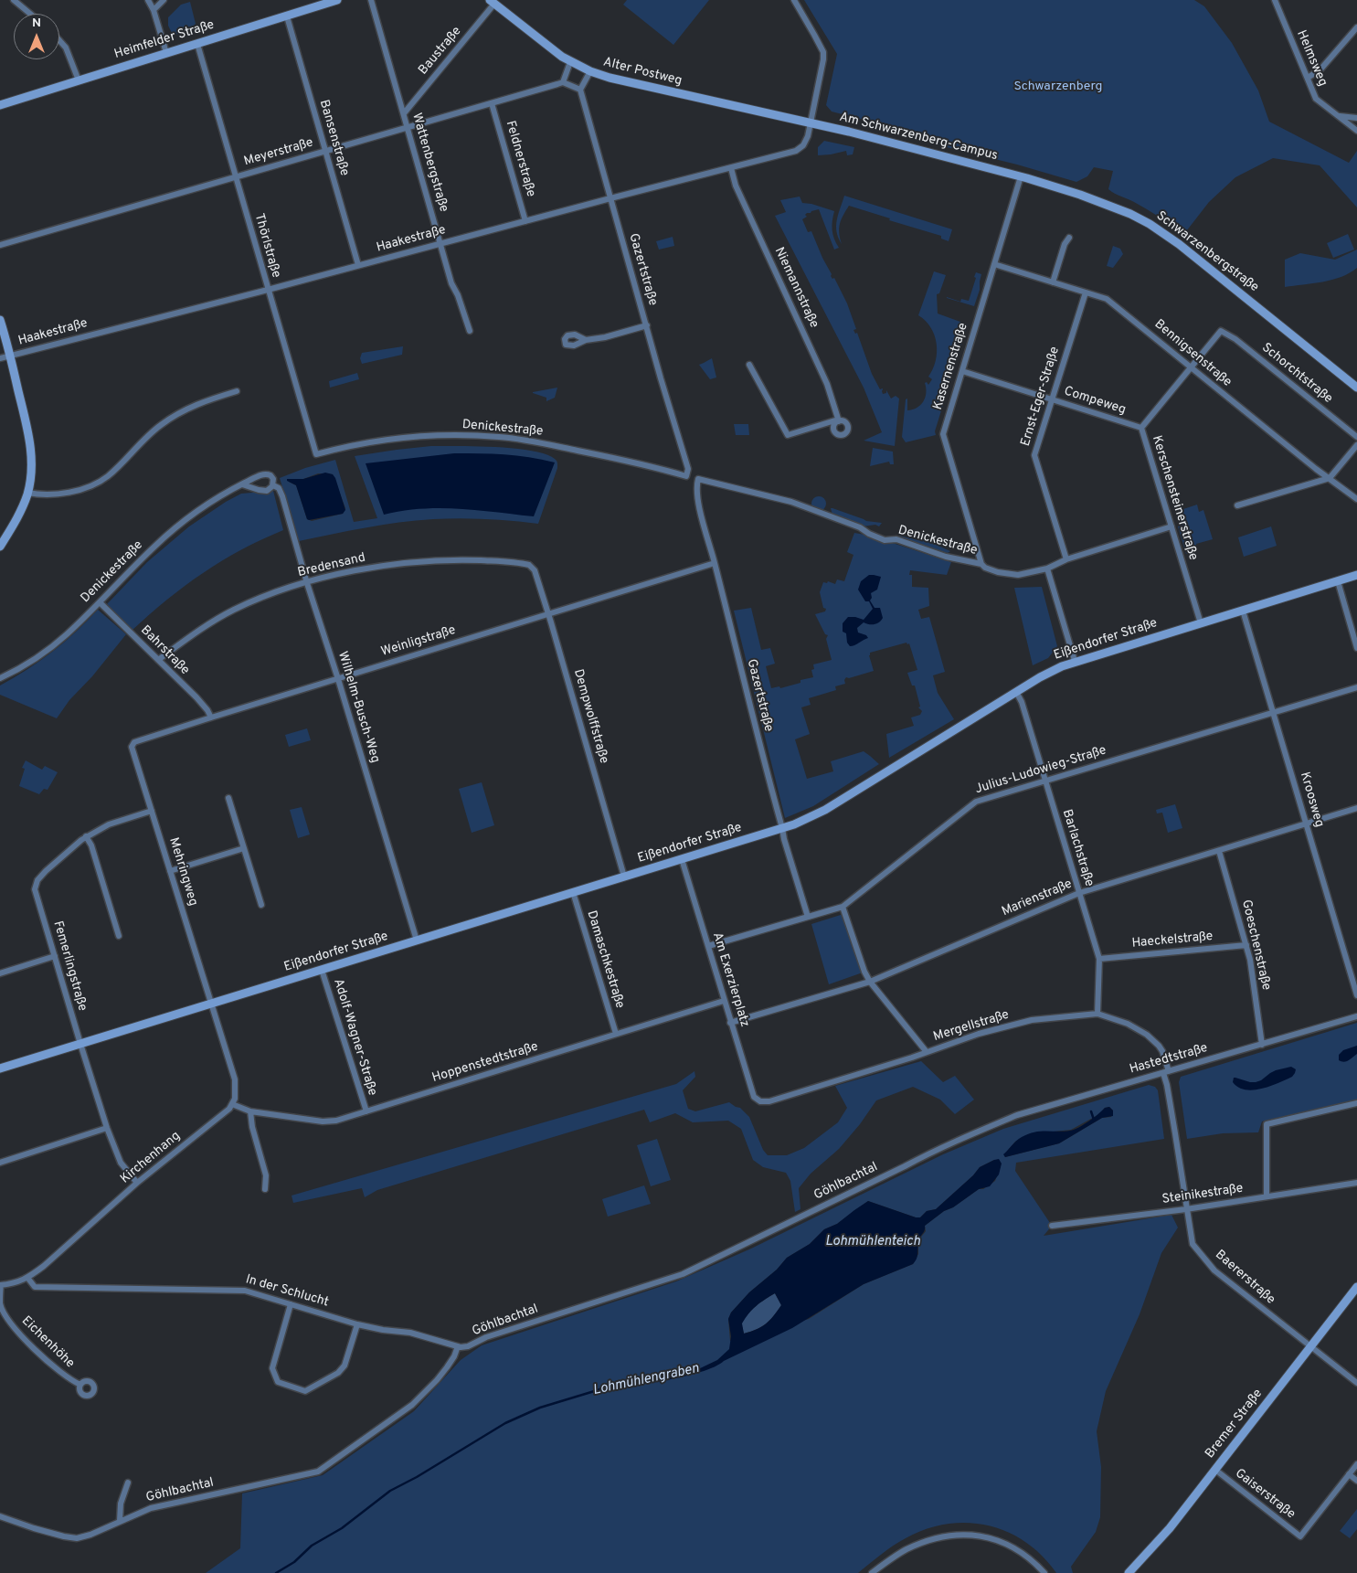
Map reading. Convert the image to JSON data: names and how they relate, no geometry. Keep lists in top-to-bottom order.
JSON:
{
  "streets": {
    "main road": [
      "Heimfelder Straße",
      "Alter Postweg",
      "Am Schwarzenberg-Campus",
      "Schwarzenbergstraße",
      "Eißendorfer Straße",
      "Bremer Straße"
    ],
    "street": [
      "Baustraße",
      "Helmsweg",
      "Bansenstraße",
      "Meyerstraße",
      "Feldnerstraße",
      "Wattenbergstraße",
      "Haakestraße",
      "Thörlstraße",
      "Gazertstraße",
      "Niemannstraße",
      "Bennigsenstraße",
      "Kasernenstraße",
      "Schorchtstraße",
      "Ernst-Eger-Straße",
      "Compeweg",
      "Denickestraße",
      "Kerschensteinerstraße",
      "Bredensand",
      "Weinligstraße",
      "Bahrstraße",
      "Wilhelm-Busch-Weg",
      "Dempwolffstraße",
      "Julius-Ludowieg-Straße",
      "Kroosweg",
      "Barlachstraße",
      "Mehringweg",
      "Marienstraße",
      "Haeckelstraße",
      "Goeschenstraße",
      "Damaschkestraße",
      "Femerlingstraße",
      "Am Exerzierplatz",
      "Mergellstraße",
      "Adolf-Wagner-Straße",
      "Hastedtstraße",
      "Hoppenstedtstraße",
      "Kirchenhang",
      "Göhlbachtal",
      "Steinikestraße",
      "Baererstraße",
      "In der Schlucht",
      "Eichenhöhe",
      "Gaiserstraße"
    ]
  },
  "crossings": [
    ["Heimfelder Straße", "Bansenstraße"],
    ["Heimfelder Straße", "Thörlstraße"],
    ["Baustraße", "Alter Postweg"],
    ["Baustraße", "Wattenbergstraße"],
    ["Alter Postweg", "Am Schwarzenberg-Campus"],
    ["Alter Postweg", "Haakestraße"],
    ["Am Schwarzenberg-Campus", "Haakestraße"],
    ["Am Schwarzenberg-Campus", "Schwarzenbergstraße"],
    ["Am Schwarzenberg-Campus", "Kasernenstraße"],
    ["Bansenstraße", "Meyerstraße"],
    ["Bansenstraße", "Haakestraße"],
    ["Meyerstraße", "Feldnerstraße"],
    ["Meyerstraße", "Wattenbergstraße"],
    ["Meyerstraße", "Thörlstraße"],
    ["Feldnerstraße", "Haakestraße"],
    ["Wattenbergstraße", "Haakestraße"],
    ["Haakestraße", "Thörlstraße"],
    ["Haakestraße", "Gazertstraße"],
    ["Haakestraße", "Niemannstraße"],
    ["Thörlstraße", "Denickestraße"],
    ["Schwarzenbergstraße", "Kasernenstraße"],
    ["Gazertstraße", "Denickestraße"],
    ["Gazertstraße", "Eißendorfer Straße"],
    ["Gazertstraße", "Weinligstraße"],
    ["Gazertstraße", "Julius-Ludowieg-Straße"],
    ["Bennigsenstraße", "Kasernenstraße"],
    ["Bennigsenstraße", "Ernst-Eger-Straße"],
    ["Bennigsenstraße", "Kerschensteinerstraße"],
    ["Kasernenstraße", "Compeweg"],
    ["Kasernenstraße", "Denickestraße"],
    ["Schorchtstraße", "Kerschensteinerstraße"],
    ["Ernst-Eger-Straße", "Compeweg"],
    ["Ernst-Eger-Straße", "Denickestraße"],
    ["Compeweg", "Kerschensteinerstraße"],
    ["Denickestraße", "Kerschensteinerstraße"],
    ["Denickestraße", "Bahrstraße"],
    ["Denickestraße", "Wilhelm-Busch-Weg"],
    ["Kerschensteinerstraße", "Eißendorfer Straße"],
    ["Bredensand", "Bahrstraße"],
    ["Bredensand", "Wilhelm-Busch-Weg"],
    ["Bredensand", "Dempwolffstraße"],
    ["Eißendorfer Straße", "Wilhelm-Busch-Weg"],
    ["Eißendorfer Straße", "Dempwolffstraße"],
    ["Eißendorfer Straße", "Kroosweg"],
    ["Eißendorfer Straße", "Barlachstraße"],
    ["Eißendorfer Straße", "Mehringweg"],
    ["Eißendorfer Straße", "Damaschkestraße"],
    ["Eißendorfer Straße", "Femerlingstraße"],
    ["Eißendorfer Straße", "Am Exerzierplatz"],
    ["Eißendorfer Straße", "Adolf-Wagner-Straße"],
    ["Weinligstraße", "Bahrstraße"],
    ["Weinligstraße", "Wilhelm-Busch-Weg"],
    ["Weinligstraße", "Dempwolffstraße"],
    ["Weinligstraße", "Mehringweg"],
    ["Julius-Ludowieg-Straße", "Kroosweg"],
    ["Julius-Ludowieg-Straße", "Barlachstraße"],
    ["Julius-Ludowieg-Straße", "Am Exerzierplatz"],
    ["Kroosweg", "Marienstraße"],
    ["Barlachstraße", "Marienstraße"],
    ["Barlachstraße", "Haeckelstraße"],
    ["Barlachstraße", "Mergellstraße"],
    ["Mehringweg", "Femerlingstraße"],
    ["Marienstraße", "Goeschenstraße"],
    ["Marienstraße", "Am Exerzierplatz"],
    ["Haeckelstraße", "Goeschenstraße"],
    ["Goeschenstraße", "Hastedtstraße"],
    ["Damaschkestraße", "Hoppenstedtstraße"],
    ["Femerlingstraße", "Kirchenhang"],
    ["Am Exerzierplatz", "Mergellstraße"],
    ["Am Exerzierplatz", "Hoppenstedtstraße"],
    ["Mergellstraße", "Hastedtstraße"],
    ["Mergellstraße", "Baererstraße"],
    ["Adolf-Wagner-Straße", "Hoppenstedtstraße"],
    ["Hastedtstraße", "Göhlbachtal"],
    ["Hastedtstraße", "Baererstraße"],
    ["Hoppenstedtstraße", "Kirchenhang"],
    ["Kirchenhang", "In der Schlucht"],
    ["Kirchenhang", "Eichenhöhe"],
    ["Göhlbachtal", "In der Schlucht"],
    ["Steinikestraße", "Baererstraße"],
    ["Baererstraße", "Bremer Straße"],
    ["Bremer Straße", "Gaiserstraße"]
  ],
  "water": ["Lohmühlenteich", "Lohmühlengraben"],
  "parks": ["Schwarzenberg"],
  "north": "top"
}
